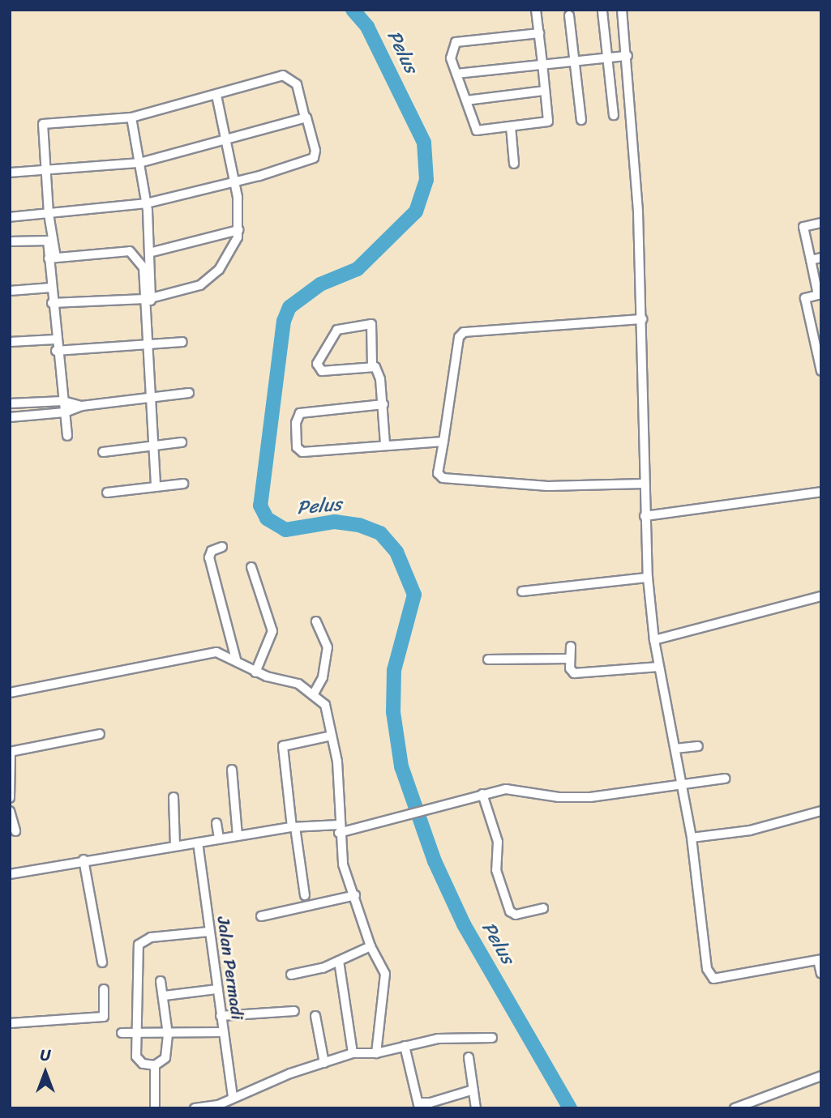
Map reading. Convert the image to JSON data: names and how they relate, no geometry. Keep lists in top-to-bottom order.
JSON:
{
  "streets": {
    "street": ["Jalan Permadi"]
  },
  "water": ["Pelus"],
  "north": "top"
}
